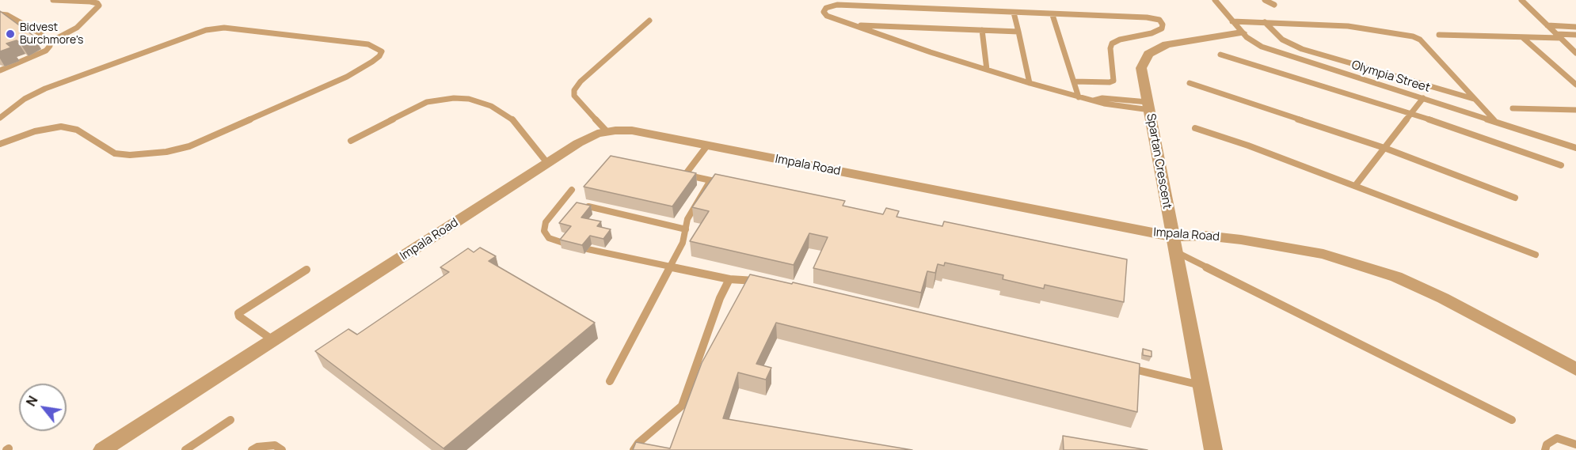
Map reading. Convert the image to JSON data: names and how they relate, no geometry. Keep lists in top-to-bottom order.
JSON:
{
  "streets": {
    "street": ["Spartan Crescent", "Impala Road"],
    "lane": ["Olympia Street"]
  },
  "crossings": [
    ["Olympia Street", "Spartan Crescent"],
    ["Spartan Crescent", "Impala Road"]
  ],
  "places": ["Bidvest Burchmore's"],
  "north": "top left"
}
